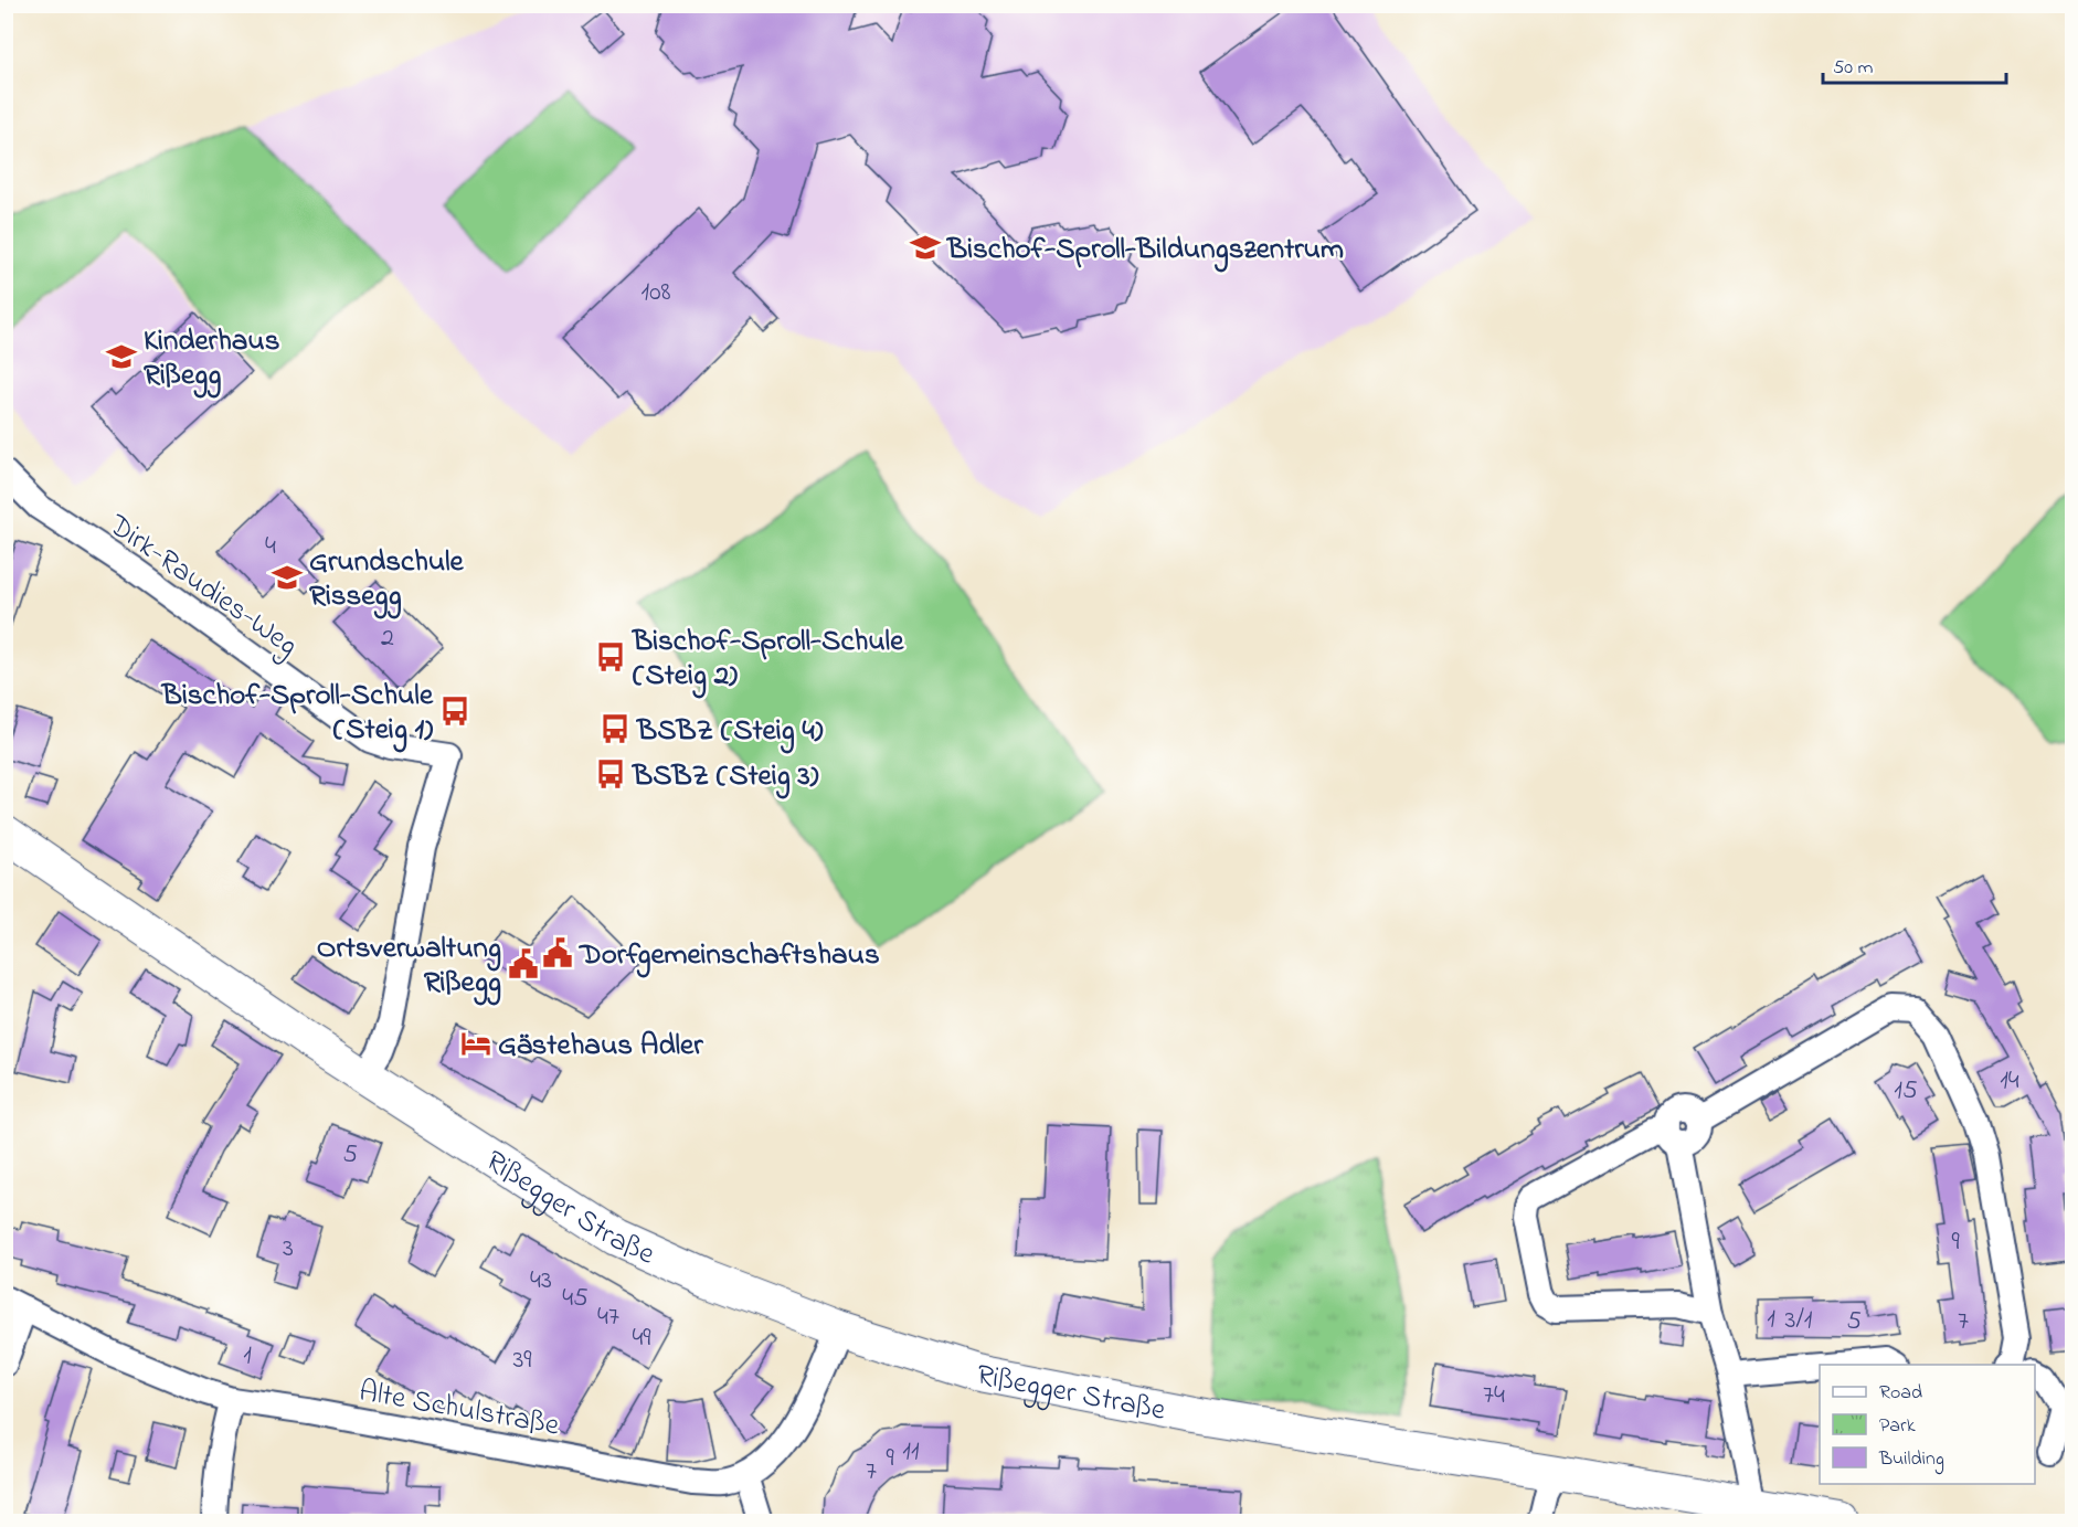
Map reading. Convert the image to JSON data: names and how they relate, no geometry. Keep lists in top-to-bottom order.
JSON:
{
  "streets": {
    "street": ["Dirk-Raudies-Weg", "Rißegger Straße", "Alte Schulstraße"]
  },
  "crossings": [
    ["Dirk-Raudies-Weg", "Rißegger Straße"],
    ["Rißegger Straße", "Alte Schulstraße"]
  ],
  "places": {
    "school or university": ["Bischof-Sproll-Bildungszentrum", "Kinderhaus Rißegg", "Grundschule Rissegg"],
    "bus stop": [
      "Bischof-Sproll-Schule (Steig 2)",
      "Bischof-Sproll-Schule (Steig 1)",
      "BSBZ (Steig 4)",
      "BSBZ (Steig 3)"
    ],
    "public building": ["Dorfgemeinschaftshaus", "Ortsverwaltung Rißegg"],
    "hotel": ["Gästehaus Adler"]
  },
  "house_numbers": [
    "108",
    "4",
    "2",
    "14",
    "15",
    "5",
    "9",
    "3",
    "43",
    "45",
    "47",
    "1",
    "3/1",
    "5",
    "7",
    "49",
    "1",
    "39",
    "74",
    "11",
    "9",
    "7"
  ],
  "legend": ["Road", "Park", "Building"],
  "scale_bar": "50 m"
}
